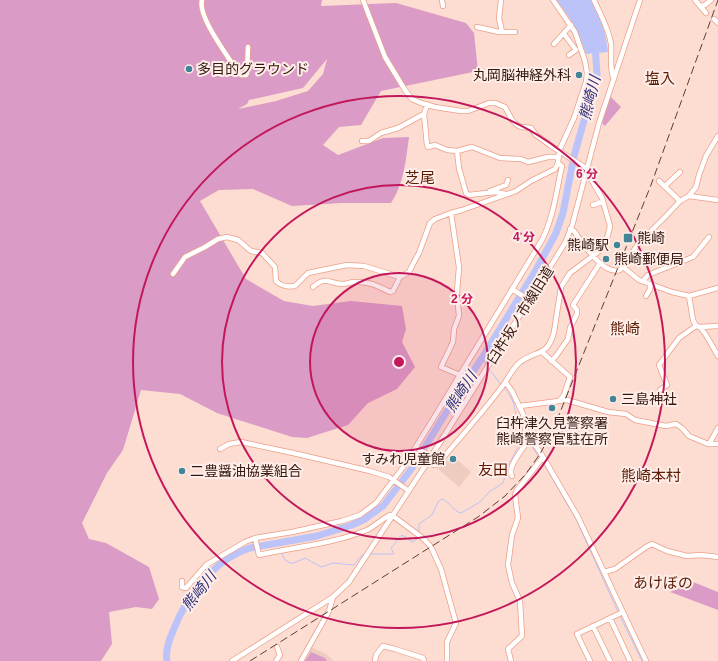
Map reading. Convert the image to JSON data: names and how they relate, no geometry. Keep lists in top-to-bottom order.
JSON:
{
  "streets": {
    "street": ["臼杵坂ノ市線旧道"]
  },
  "districts": [
    "塩入",
    "芝尾",
    "熊崎",
    "友田",
    "熊崎本村",
    "あけぼの"
  ],
  "water": ["熊崎川"],
  "places": {
    "other": [
      "多目的グラウンド",
      "丸岡脳神経外科",
      "熊崎駅",
      "熊崎郵便局",
      "三島神社",
      "臼杵津久見警察署 熊崎警察官駐在所",
      "すみれ児童館",
      "二豊醤油協業組合"
    ],
    "transit": ["熊崎"]
  },
  "rings": ["6 分", "4 分", "2 分"]
}
